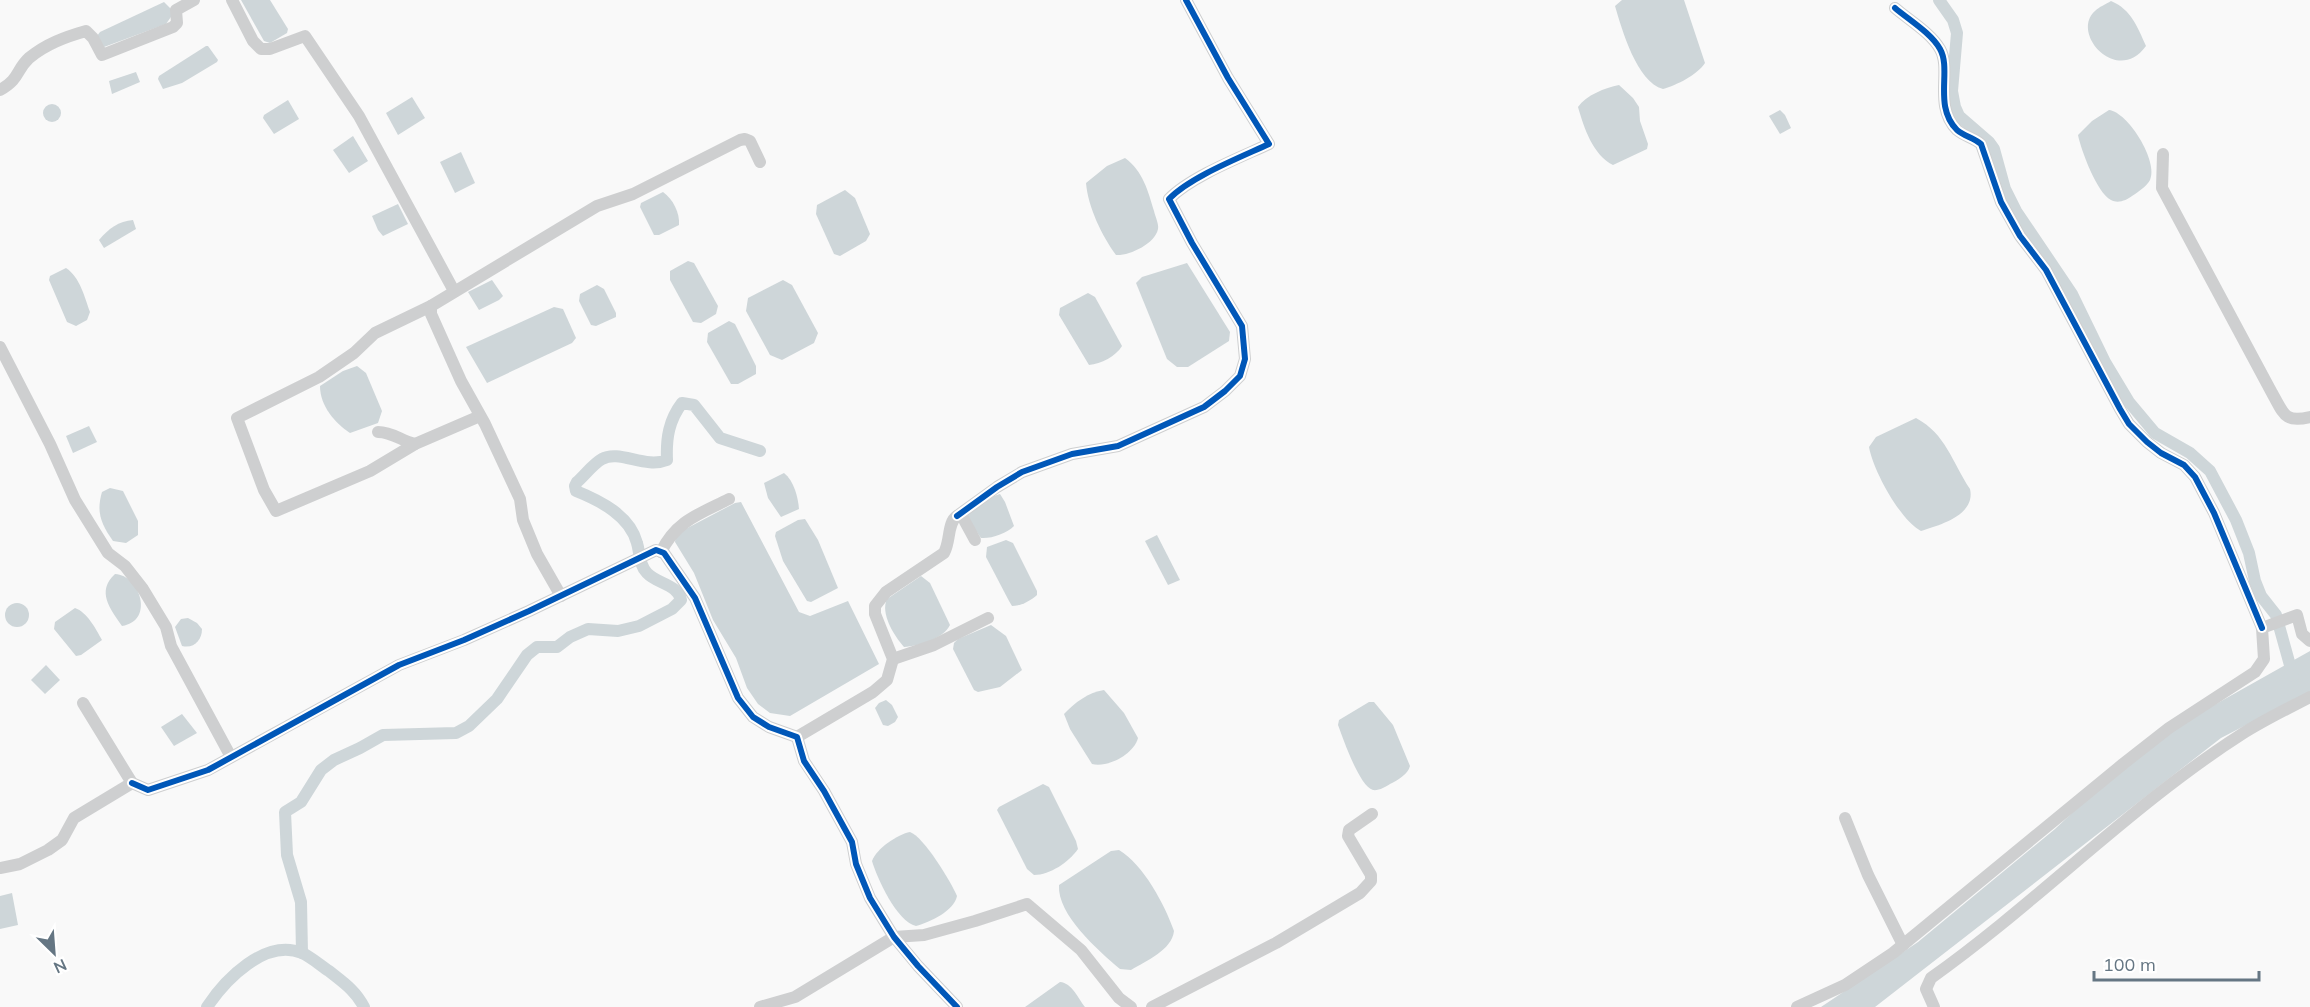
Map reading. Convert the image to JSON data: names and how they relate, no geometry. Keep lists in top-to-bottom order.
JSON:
{
  "scale_bar": "100 m",
  "north": "bottom right"
}
